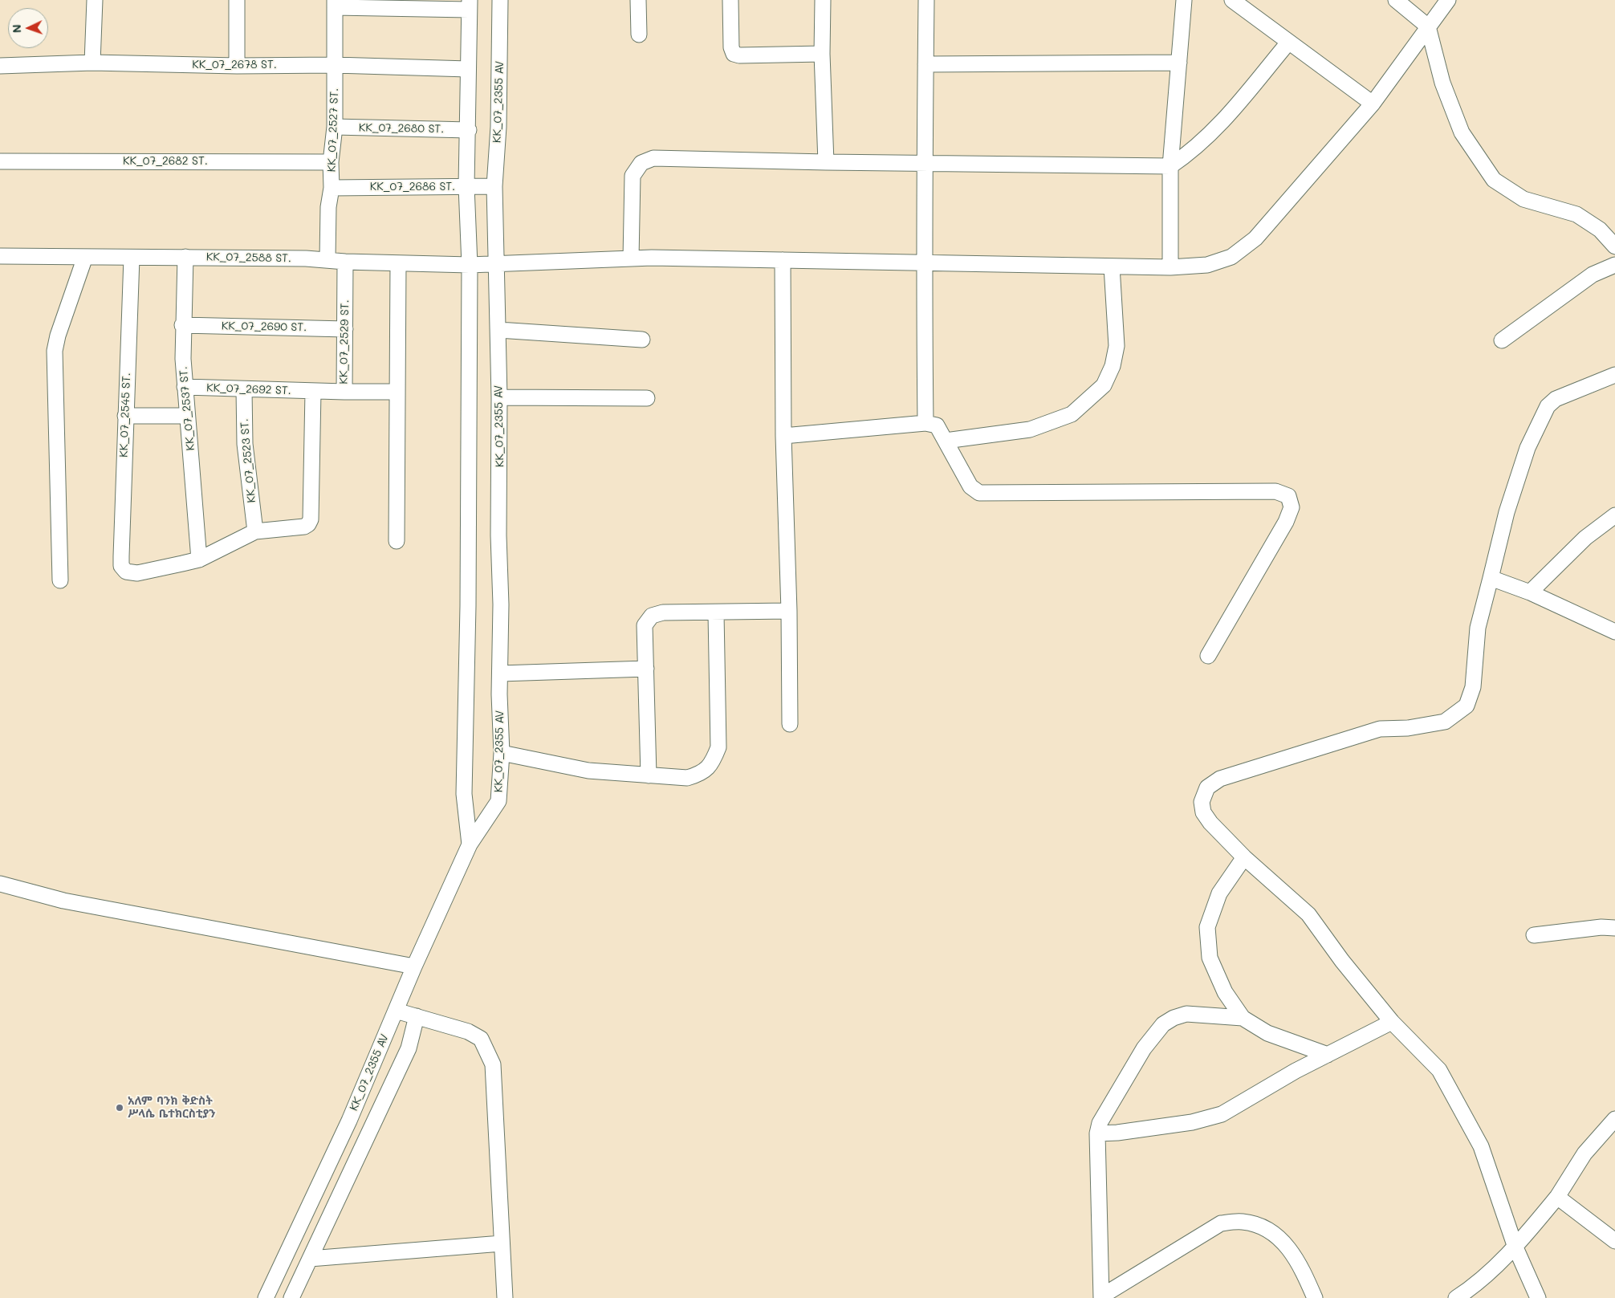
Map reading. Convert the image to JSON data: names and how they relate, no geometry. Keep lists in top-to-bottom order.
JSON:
{
  "streets": {
    "street": [
      "KK_07_2678 ST.",
      "KK_07_2355 AV",
      "KK_07_2680 ST.",
      "KK_07_2527 ST.",
      "KK_07_2682 ST.",
      "KK_07_2686 ST.",
      "KK_07_2588 ST.",
      "KK_07_2690 ST.",
      "KK_07_2529 ST.",
      "KK_07_2692 ST.",
      "KK_07_2537 ST.",
      "KK_07_2545 ST.",
      "KK_07_2523 ST."
    ]
  },
  "crossings": [
    ["KK_07_2678 ST.", "KK_07_2527 ST."],
    ["KK_07_2355 AV", "KK_07_2686 ST."],
    ["KK_07_2355 AV", "KK_07_2588 ST."],
    ["KK_07_2680 ST.", "KK_07_2527 ST."],
    ["KK_07_2527 ST.", "KK_07_2682 ST."],
    ["KK_07_2527 ST.", "KK_07_2686 ST."],
    ["KK_07_2527 ST.", "KK_07_2588 ST."],
    ["KK_07_2588 ST.", "KK_07_2529 ST."],
    ["KK_07_2588 ST.", "KK_07_2537 ST."],
    ["KK_07_2588 ST.", "KK_07_2545 ST."],
    ["KK_07_2690 ST.", "KK_07_2529 ST."],
    ["KK_07_2690 ST.", "KK_07_2537 ST."],
    ["KK_07_2529 ST.", "KK_07_2692 ST."],
    ["KK_07_2692 ST.", "KK_07_2537 ST."],
    ["KK_07_2692 ST.", "KK_07_2523 ST."],
    ["KK_07_2537 ST.", "KK_07_2545 ST."]
  ],
  "places": ["አለም ባንክ ቅድስት ሥላሴ ቤተክርስቲያን"],
  "north": "left"
}
